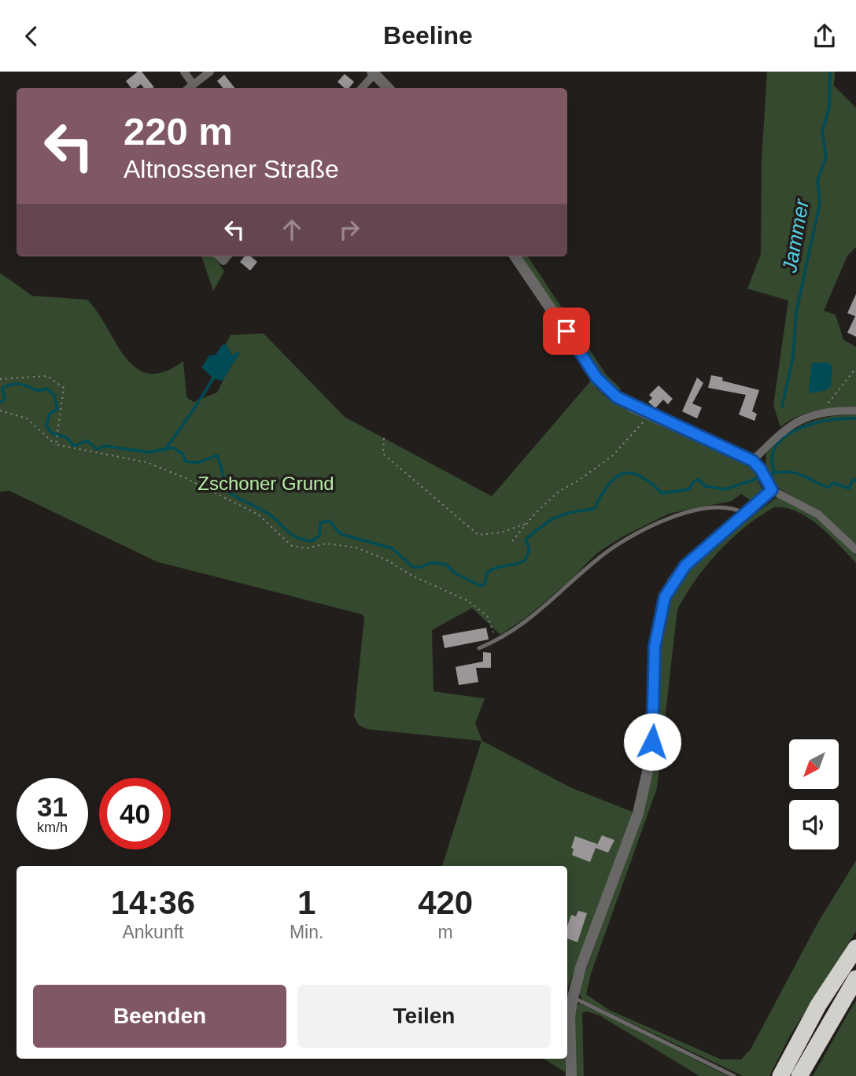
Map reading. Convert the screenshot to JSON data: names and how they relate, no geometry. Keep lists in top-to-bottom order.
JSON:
{
  "water": ["Jammer"],
  "parks": ["Zschoner Grund"],
  "north": "bottom left",
  "page": {
    "header": "Beeline",
    "turn": ["220 m", "Altnossener Straße"],
    "speed": "31 km/h",
    "limit": "40",
    "eta": [
      "14:36",
      "Ankunft",
      "1",
      "Min.",
      "420",
      "m"
    ],
    "buttons": ["Beenden", "Teilen"]
  }
}
